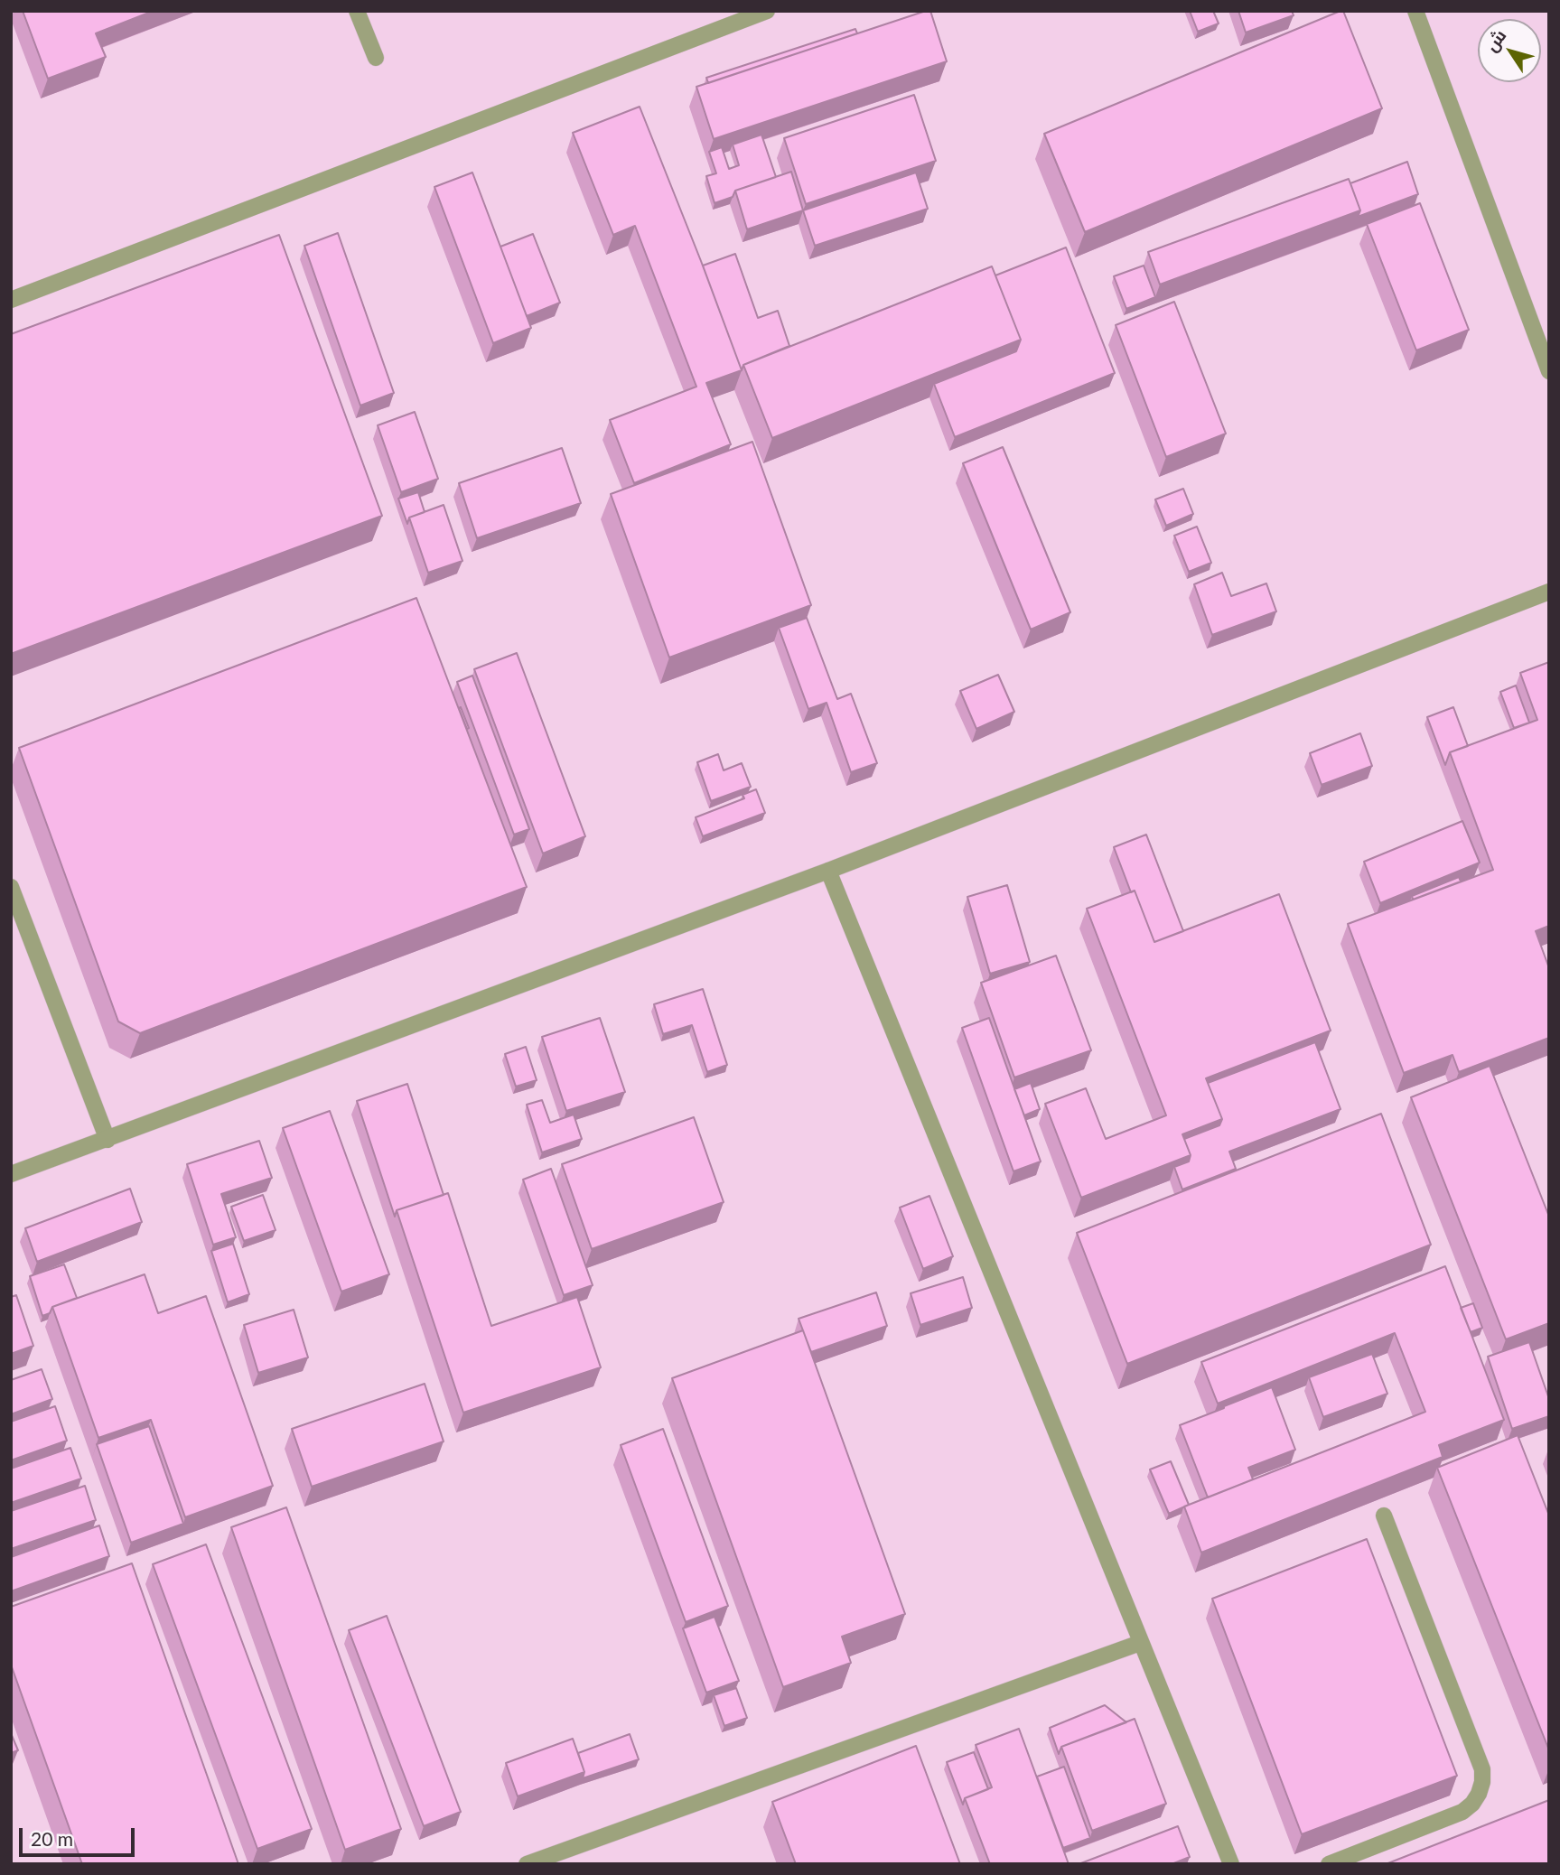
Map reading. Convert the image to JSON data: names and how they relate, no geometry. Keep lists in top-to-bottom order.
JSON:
{
  "scale_bar": "20 m",
  "north": "top left"
}
